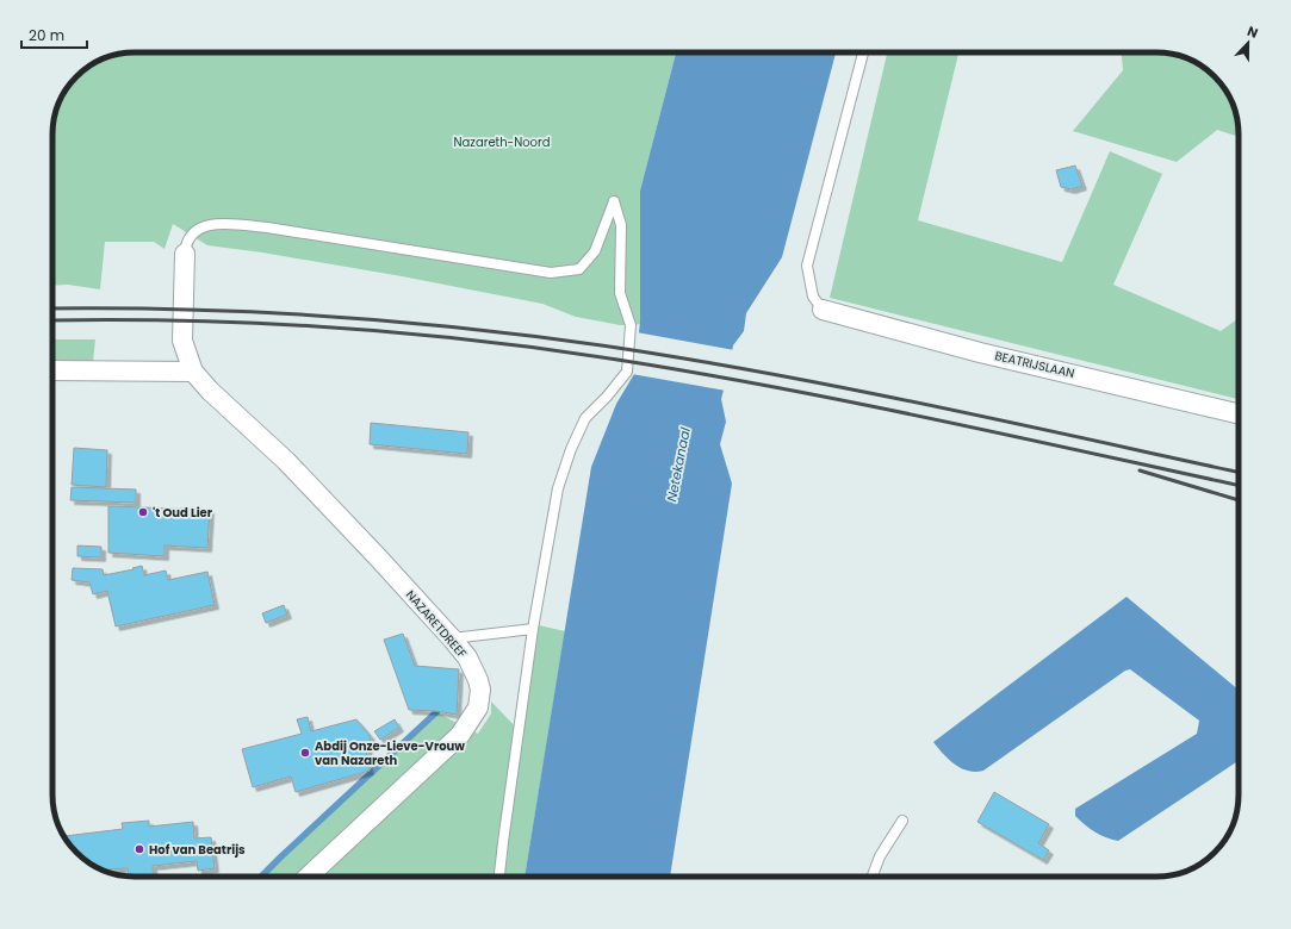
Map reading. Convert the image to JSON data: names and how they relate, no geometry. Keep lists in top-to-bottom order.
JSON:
{
  "streets": {
    "street": ["BEATRIJSLAAN", "NAZARETDREEF"]
  },
  "water": ["Netekanaal"],
  "parks": ["Nazareth-Noord"],
  "places": ["'t Oud Lier", "Abdij Onze-Lieve-Vrouw van Nazareth", "Hof van Beatrijs"],
  "scale_bar": "20 m",
  "north": "top"
}
